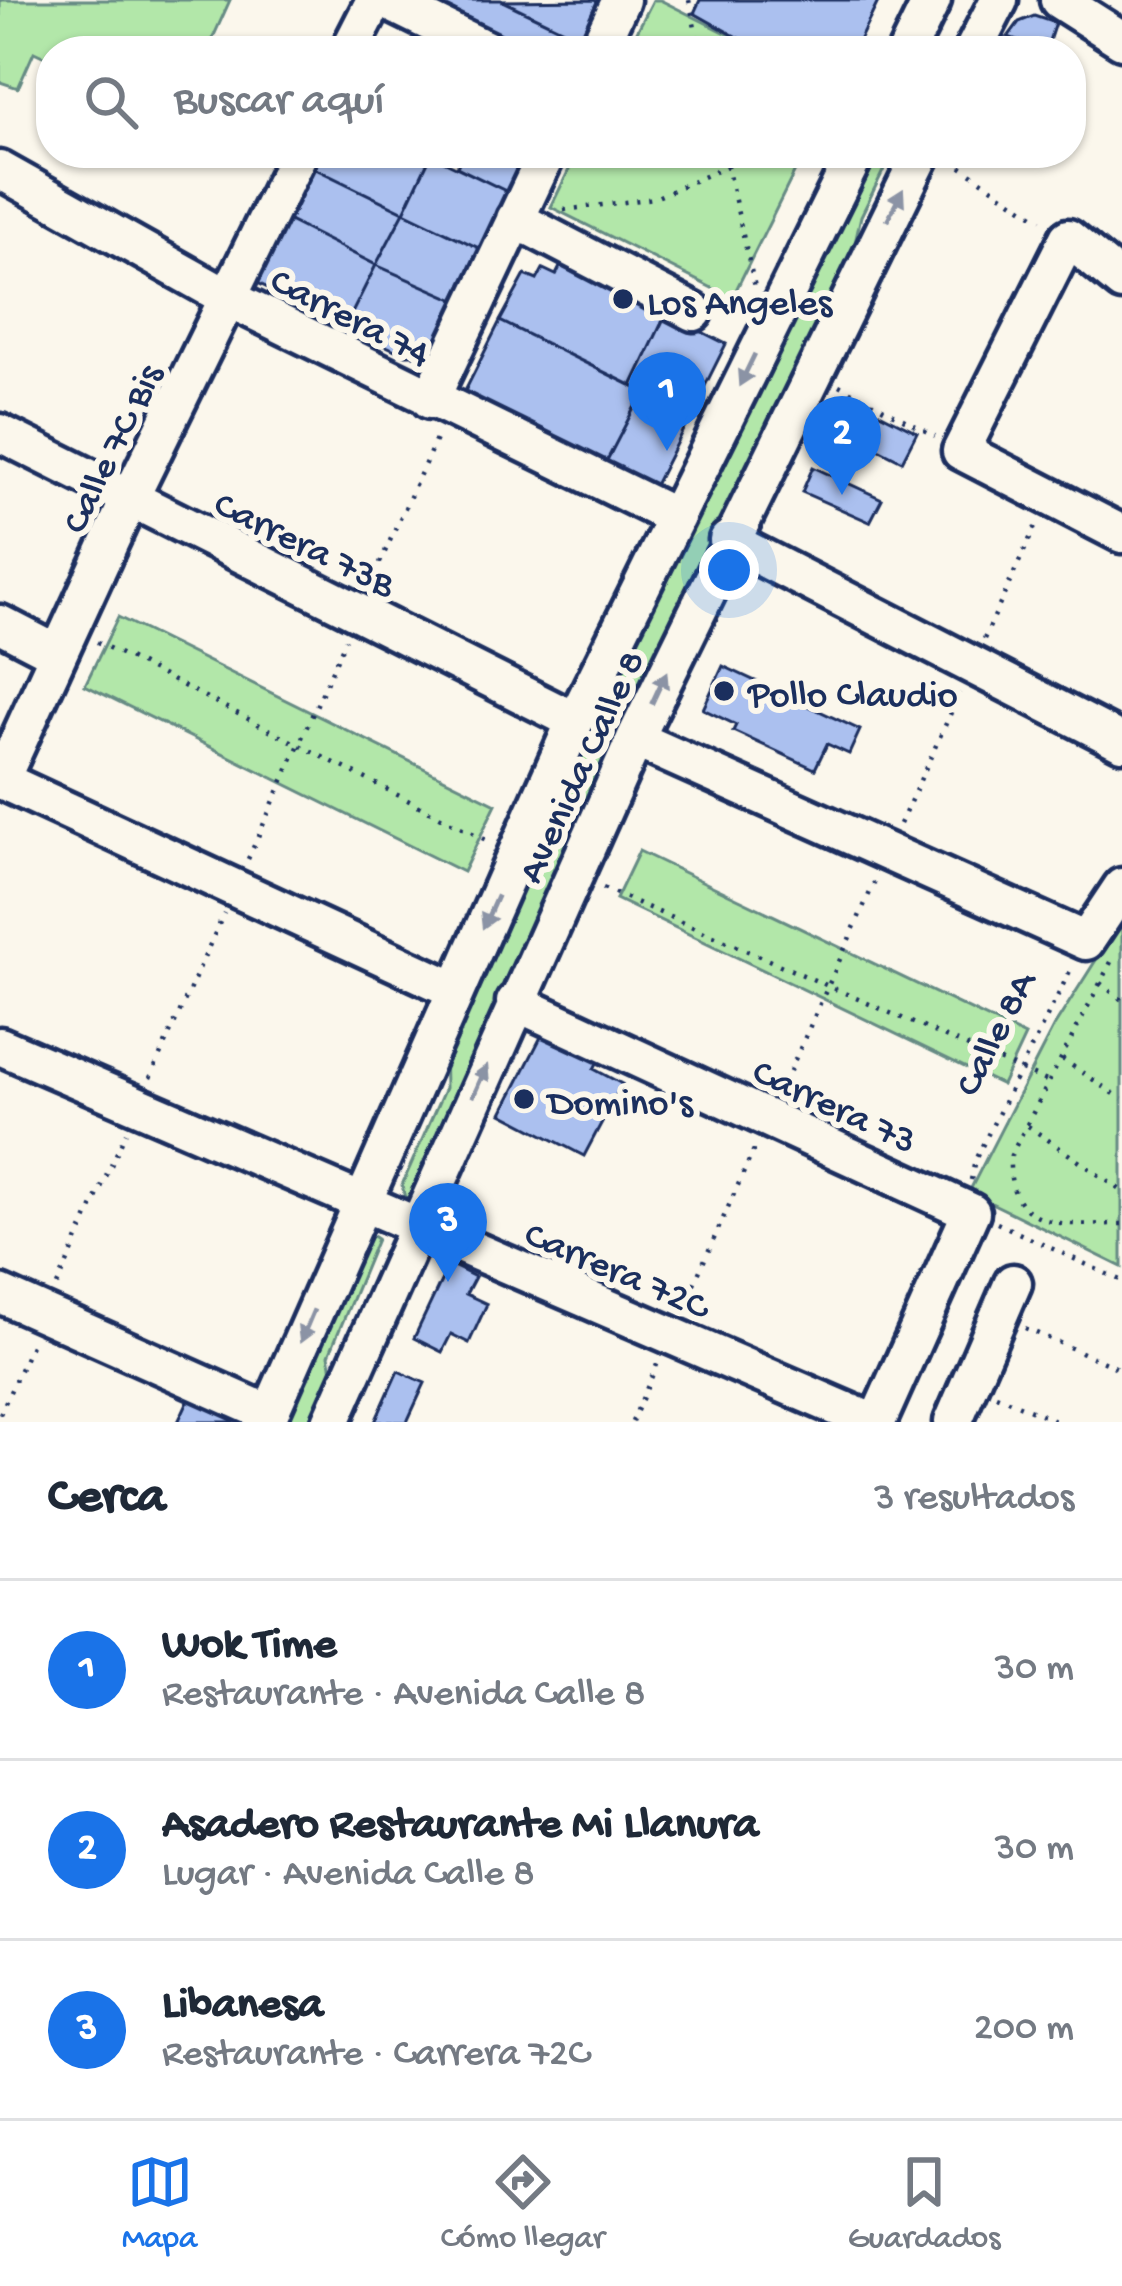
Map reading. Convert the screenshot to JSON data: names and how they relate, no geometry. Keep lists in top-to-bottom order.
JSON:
{
  "streets": {
    "street": [
      "Carrera 74",
      "Calle 7C Bis",
      "Carrera 73B",
      "Avenida Calle 8",
      "Carrera 73",
      "Carrera 72C"
    ],
    "path": ["Calle 8A"]
  },
  "crossings": [
    ["Carrera 74", "Calle 7C Bis"],
    ["Carrera 74", "Avenida Calle 8"],
    ["Calle 7C Bis", "Carrera 73B"],
    ["Carrera 73B", "Avenida Calle 8"],
    ["Avenida Calle 8", "Carrera 73"],
    ["Avenida Calle 8", "Carrera 72C"],
    ["Calle 8A", "Carrera 73"]
  ],
  "places": ["Los Angeles", "Pollo Claudio", "Domino's"],
  "page": {
    "search": "Buscar aquí",
    "pins": ["1", "2", "3"],
    "heading": ["Cerca", "3 resultados"],
    "list": [
      {
        "mark": "1",
        "name": "Wok Time",
        "note": "Restaurante · Avenida Calle 8",
        "value": "30 m"
      },
      {
        "mark": "2",
        "name": "Asadero Restaurante Mi Llanura",
        "note": "Lugar · Avenida Calle 8",
        "value": "30 m"
      },
      {
        "mark": "3",
        "name": "Libanesa",
        "note": "Restaurante · Carrera 72C",
        "value": "200 m"
      }
    ],
    "nav": ["Mapa", "Cómo llegar", "Guardados"]
  }
}
